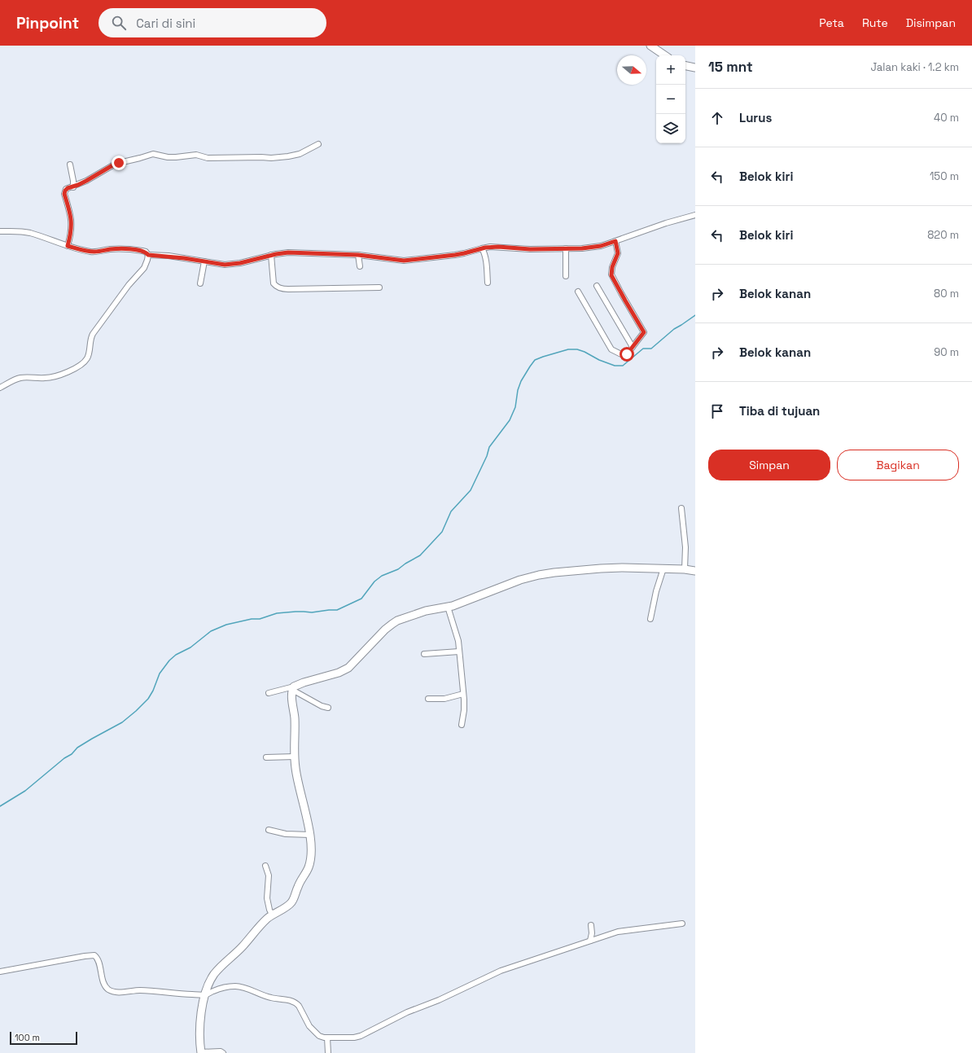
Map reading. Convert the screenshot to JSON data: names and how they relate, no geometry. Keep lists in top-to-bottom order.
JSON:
{
  "scale_bar": "100 m",
  "north": "right",
  "page": {
    "header": "Pinpoint",
    "search": "Cari di sini",
    "nav": ["Peta", "Rute", "Disimpan"],
    "heading": ["15 mnt", "Jalan kaki · 1.2 km"],
    "map_buttons": ["+", "−"],
    "list": [
      ["Lurus", "40 m"],
      ["Belok kiri", "150 m"],
      ["Belok kiri", "820 m"],
      ["Belok kanan", "80 m"],
      ["Belok kanan", "90 m"],
      "Tiba di tujuan"
    ],
    "buttons": ["Simpan", "Bagikan"],
    "scale": "100 m"
  }
}
